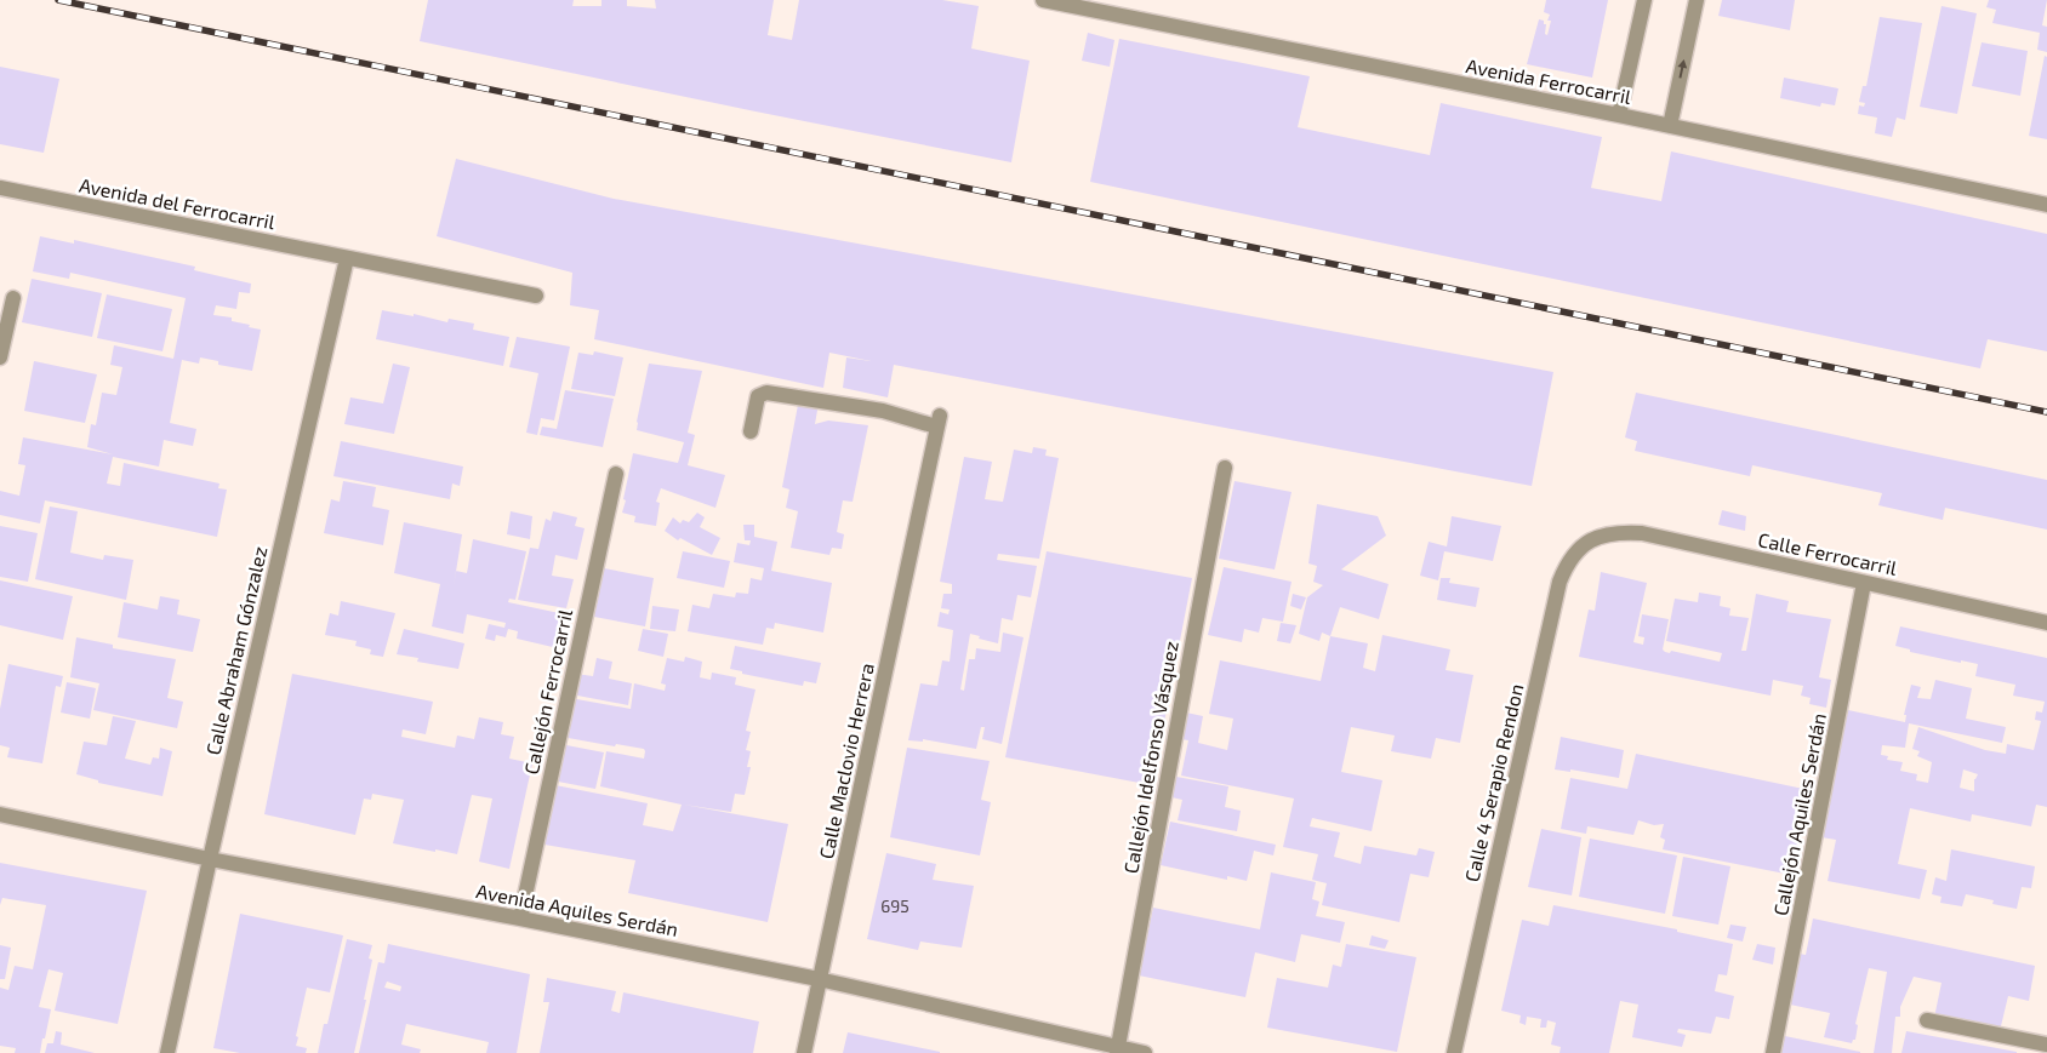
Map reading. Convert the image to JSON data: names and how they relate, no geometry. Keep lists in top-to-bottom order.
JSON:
{
  "streets": {
    "street": [
      "Avenida Ferrocarril",
      "Avenida del Ferrocarril",
      "Calle Ferrocarril",
      "Calle Abraham Gónzalez",
      "Callejón Ferrocarril",
      "Callejón Idelfonso Vásquez",
      "Calle Maclovio Herrera",
      "Calle 4 Serapio Rendon",
      "Callejón Aquiles Serdán",
      "Avenida Aquiles Serdán"
    ]
  },
  "crossings": [
    ["Avenida del Ferrocarril", "Calle Abraham Gónzalez"],
    ["Calle Ferrocarril", "Calle 4 Serapio Rendon"],
    ["Calle Ferrocarril", "Callejón Aquiles Serdán"],
    ["Calle Abraham Gónzalez", "Avenida Aquiles Serdán"],
    ["Callejón Ferrocarril", "Avenida Aquiles Serdán"],
    ["Callejón Idelfonso Vásquez", "Avenida Aquiles Serdán"],
    ["Calle Maclovio Herrera", "Avenida Aquiles Serdán"]
  ],
  "house_numbers": ["695"]
}
